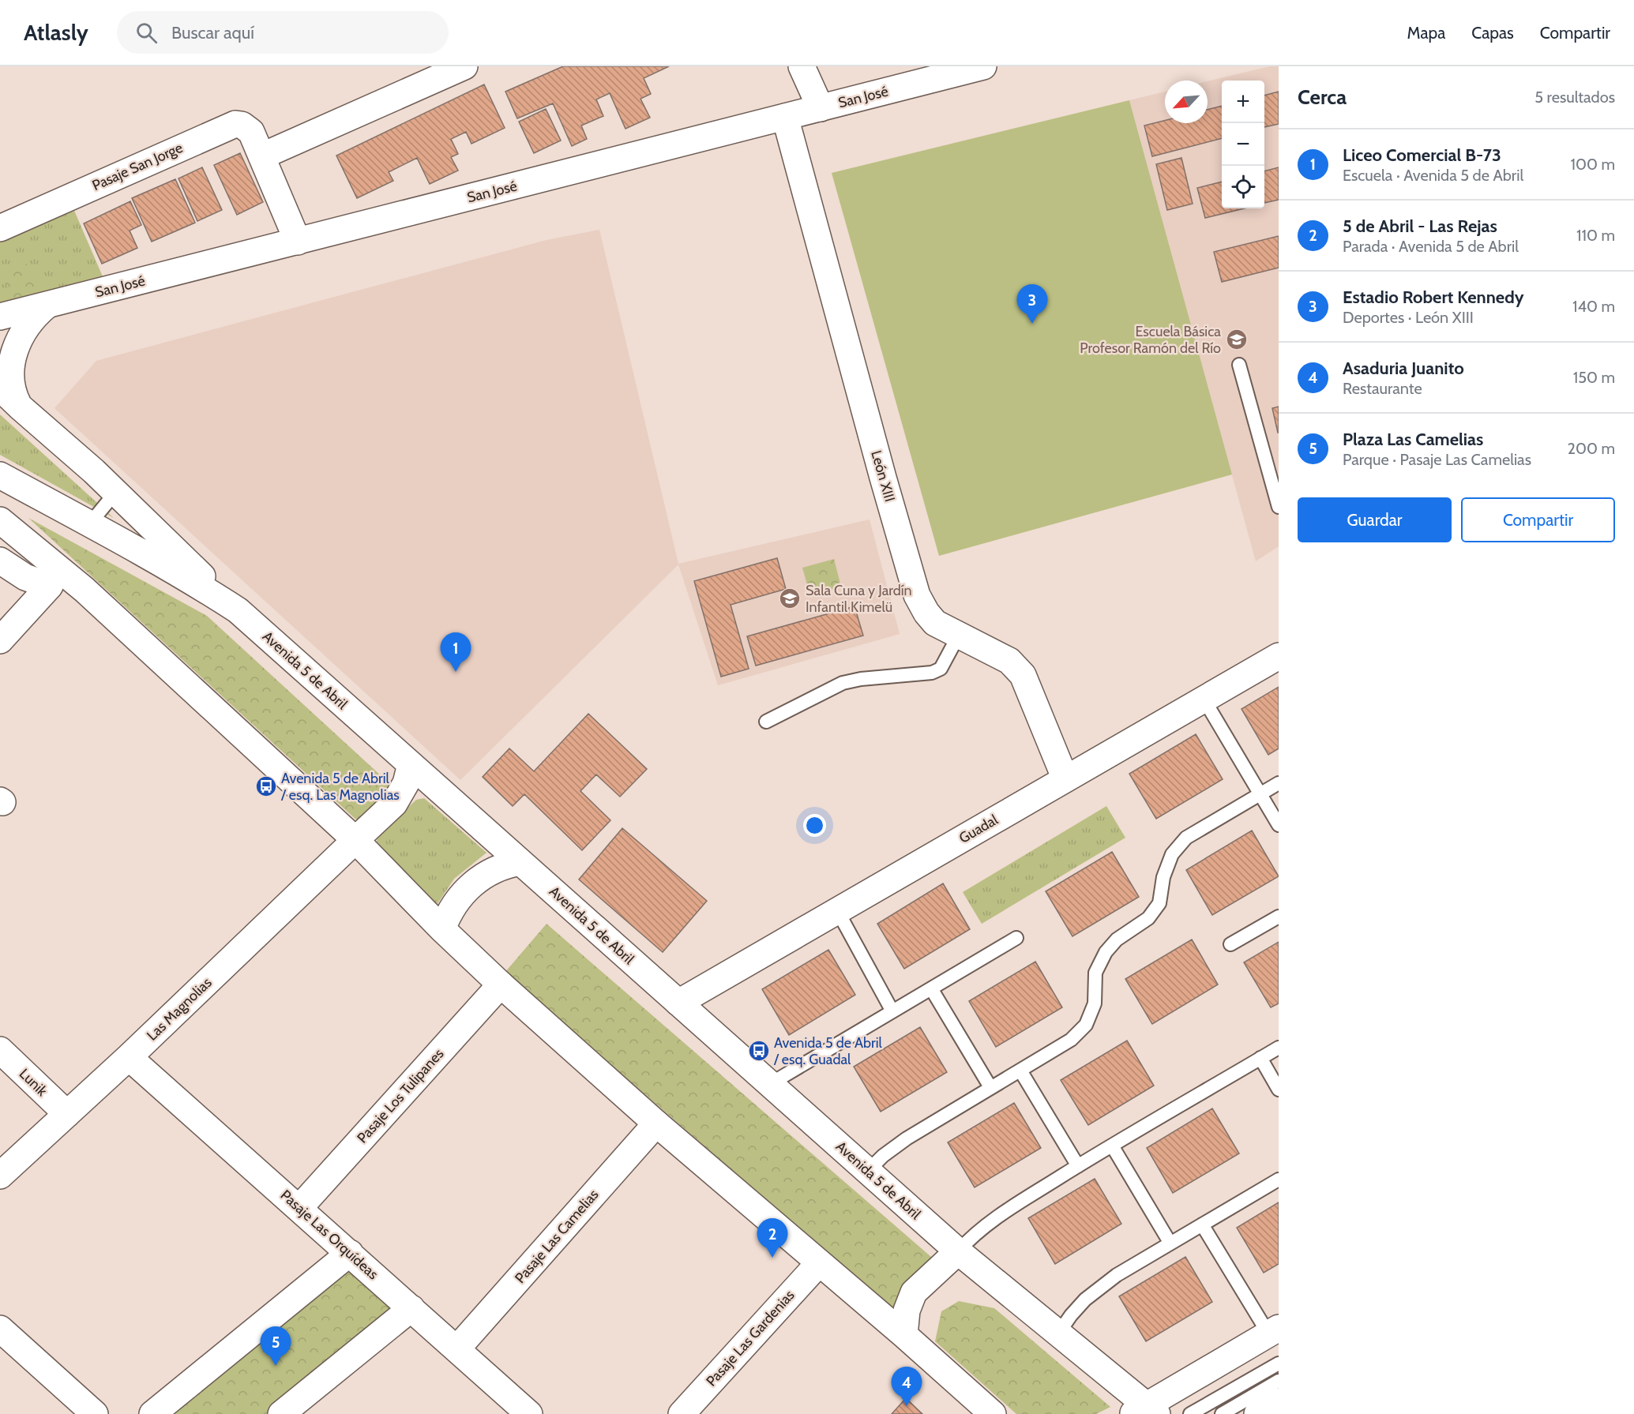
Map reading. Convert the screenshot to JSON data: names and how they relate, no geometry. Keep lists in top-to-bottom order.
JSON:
{
  "streets": {
    "street": [
      "San José",
      "Pasaje San Jorge",
      "León XIII",
      "Avenida 5 de Abril",
      "Guadal",
      "Las Magnolias",
      "Lunik",
      "Pasaje Los Tulipanes",
      "Pasaje Las Orquídeas",
      "Pasaje Las Camelias",
      "Pasaje Las Gardenias"
    ]
  },
  "crossings": [
    ["San José", "Pasaje San Jorge"],
    ["San José", "León XIII"],
    ["León XIII", "Guadal"],
    ["Avenida 5 de Abril", "Guadal"],
    ["Avenida 5 de Abril", "Las Magnolias"],
    ["Las Magnolias", "Lunik"],
    ["Las Magnolias", "Pasaje Las Orquídeas"],
    ["Pasaje Los Tulipanes", "Pasaje Las Orquídeas"],
    ["Pasaje Las Orquídeas", "Pasaje Las Camelias"]
  ],
  "places": {
    "school or university": ["Escuela Básica Profesor Ramón del Río", "Sala Cuna y Jardín Infantil Kimelü"],
    "bus stop": ["Avenida 5 de Abril / esq. Las Magnolias", "Avenida 5 de Abril / esq. Guadal"]
  },
  "north": "bottom left",
  "page": {
    "header": "Atlasly",
    "search": "Buscar aquí",
    "nav": ["Mapa", "Capas", "Compartir"],
    "heading": ["Cerca", "5 resultados"],
    "map_buttons": ["+", "−"],
    "list": [
      {
        "mark": "1",
        "name": "Liceo Comercial B-73",
        "note": "Escuela · Avenida 5 de Abril",
        "value": "100 m"
      },
      {
        "mark": "2",
        "name": "5 de Abril - Las Rejas",
        "note": "Parada · Avenida 5 de Abril",
        "value": "110 m"
      },
      {
        "mark": "3",
        "name": "Estadio Robert Kennedy",
        "note": "Deportes · León XIII",
        "value": "140 m"
      },
      {
        "mark": "4",
        "name": "Asaduria Juanito",
        "note": "Restaurante",
        "value": "150 m"
      },
      {
        "mark": "5",
        "name": "Plaza Las Camelias",
        "note": "Parque · Pasaje Las Camelias",
        "value": "200 m"
      }
    ],
    "pins": [
      "3",
      "1",
      "2",
      "5",
      "4"
    ],
    "buttons": ["Guardar", "Compartir"]
  }
}
